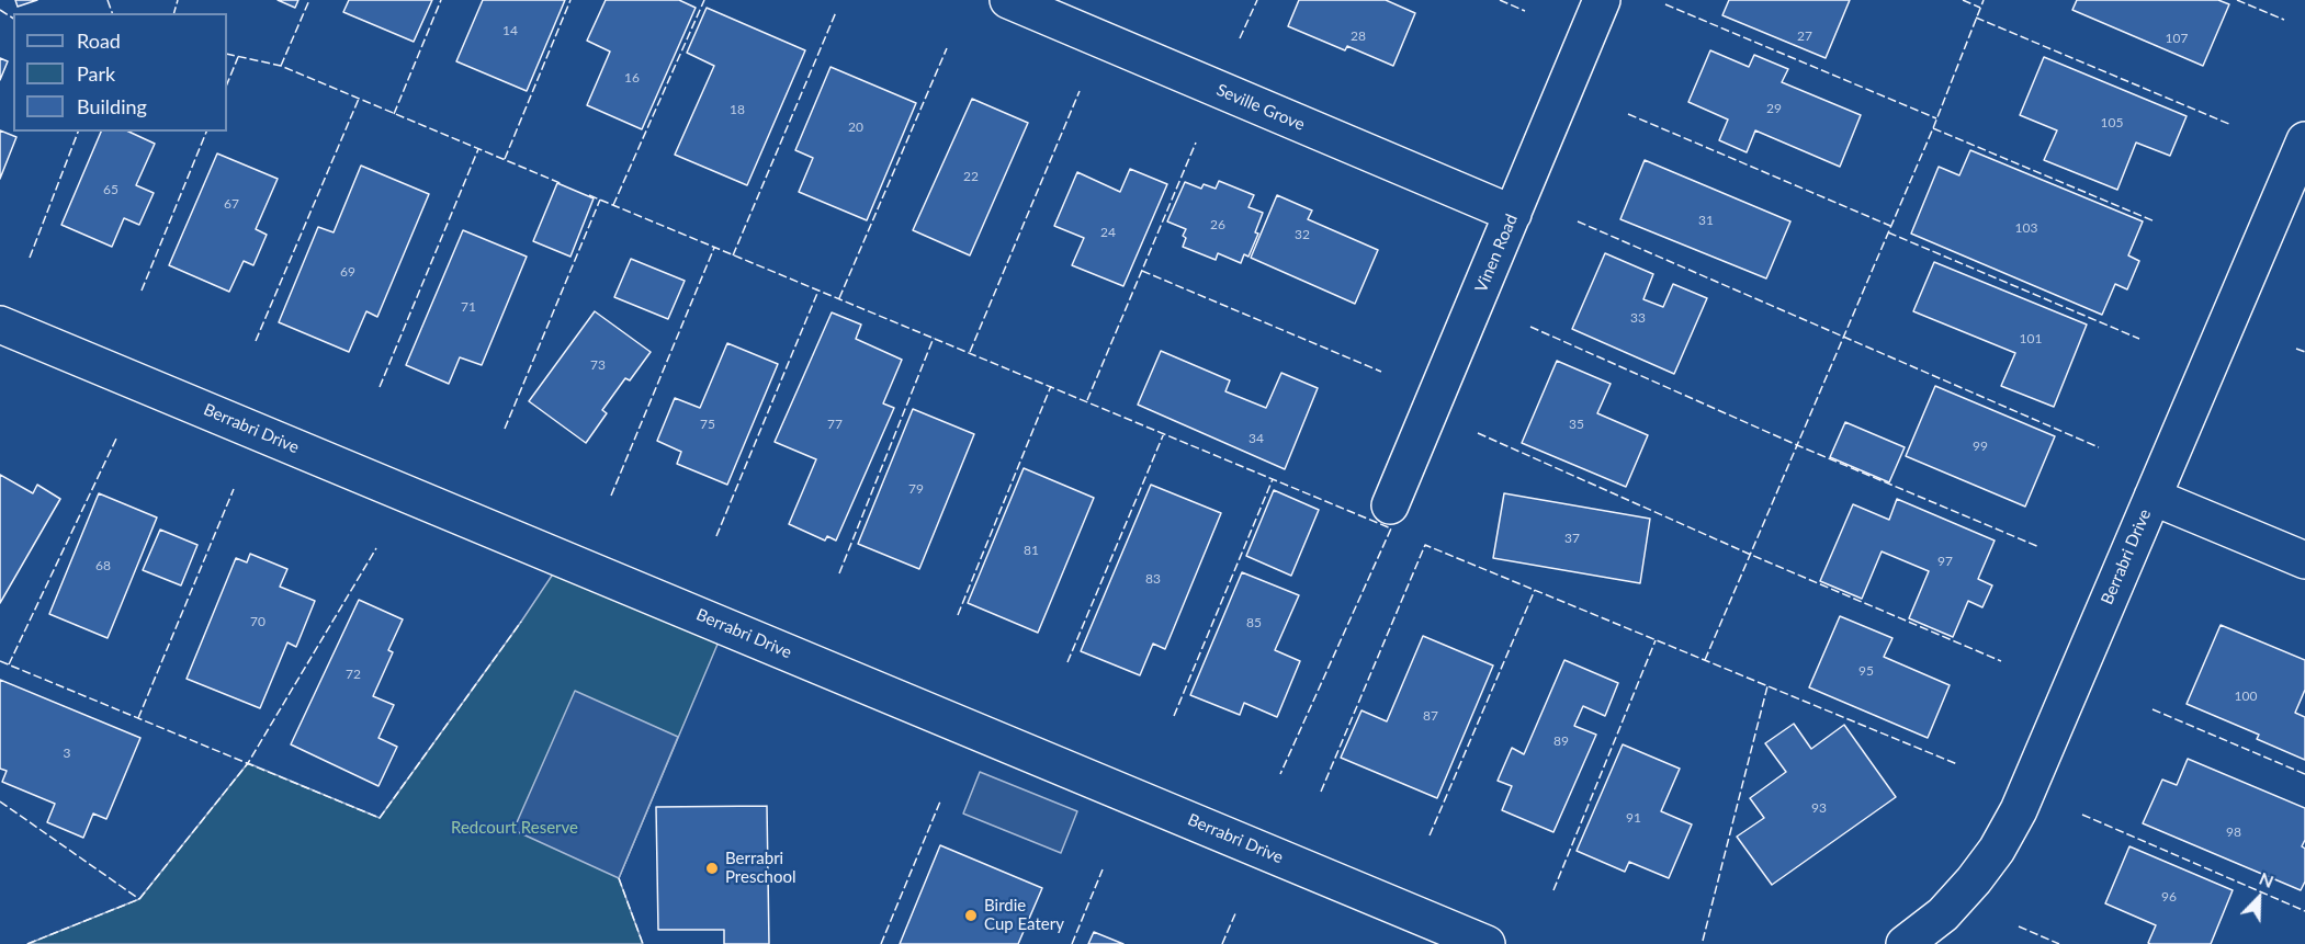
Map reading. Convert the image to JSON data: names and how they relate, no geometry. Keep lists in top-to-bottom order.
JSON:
{
  "streets": {
    "street": ["Seville Grove", "Vinen Road", "Berrabri Drive"]
  },
  "crossings": [
    ["Seville Grove", "Vinen Road"]
  ],
  "parks": ["Redcourt Reserve"],
  "places": ["Berrabri Preschool", "Birdie Cup Eatery"],
  "house_numbers": [
    "14",
    "28",
    "27",
    "107",
    "16",
    "29",
    "18",
    "105",
    "20",
    "22",
    "65",
    "67",
    "31",
    "26",
    "103",
    "24",
    "32",
    "69",
    "71",
    "33",
    "101",
    "73",
    "75",
    "77",
    "35",
    "34",
    "99",
    "79",
    "37",
    "81",
    "97",
    "68",
    "83",
    "70",
    "85",
    "95",
    "72",
    "100",
    "87",
    "89",
    "3",
    "93",
    "91",
    "98",
    "96"
  ],
  "legend": ["Road", "Park", "Building"],
  "north": "top right"
}
